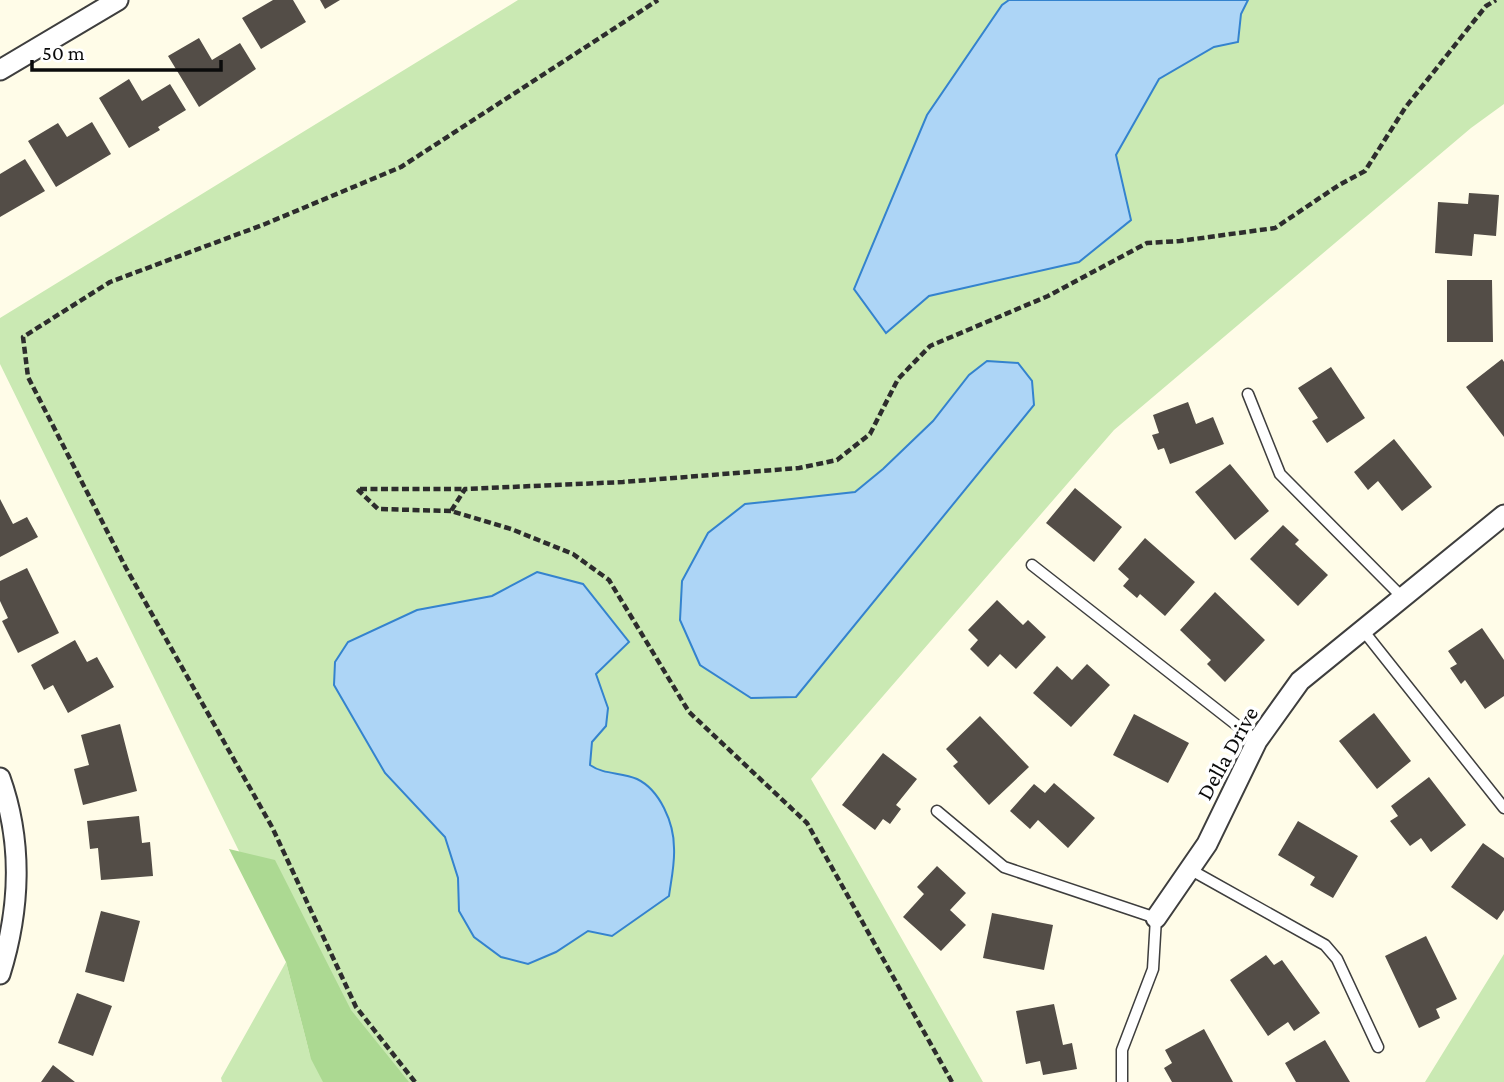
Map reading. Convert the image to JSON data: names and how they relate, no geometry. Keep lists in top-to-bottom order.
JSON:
{
  "streets": {
    "street": ["Della Drive"]
  },
  "scale_bar": "50 m"
}
